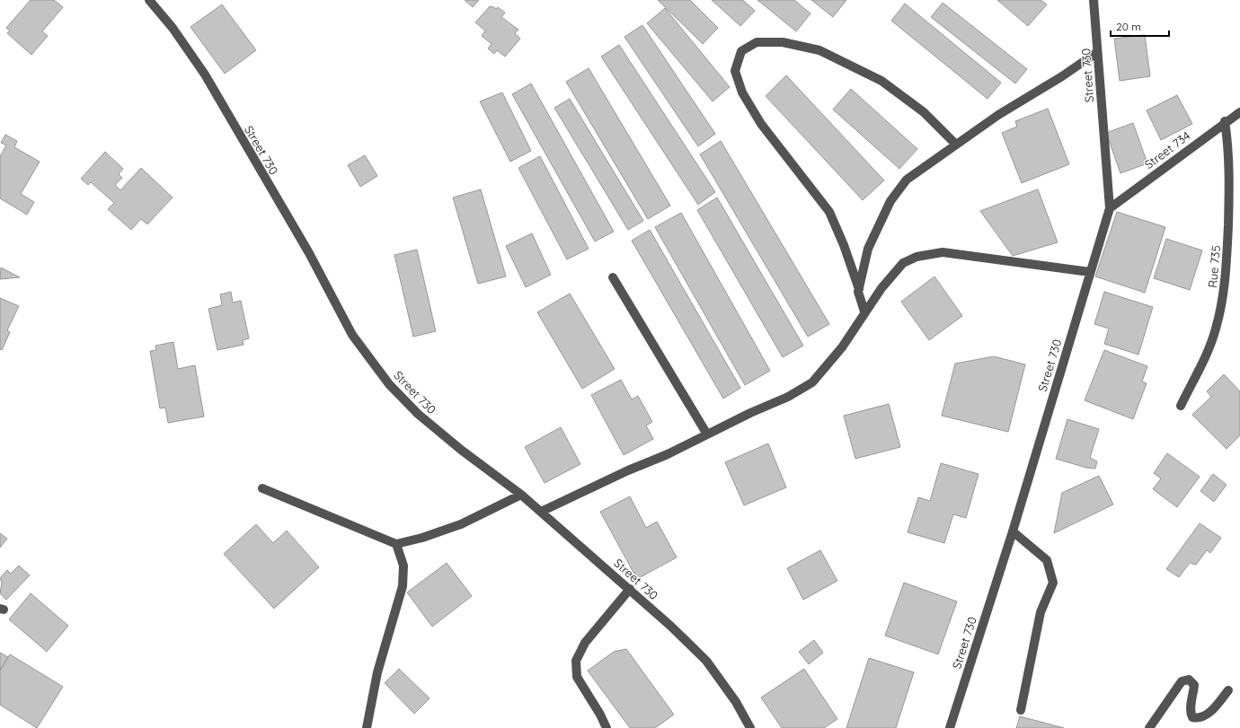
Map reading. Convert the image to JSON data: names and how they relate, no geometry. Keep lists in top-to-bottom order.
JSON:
{
  "streets": {
    "street": ["Street 730", "Street 734", "Rue 735"]
  },
  "crossings": [
    ["Street 730", "Street 734"],
    ["Street 734", "Rue 735"]
  ],
  "scale_bar": "20 m"
}
